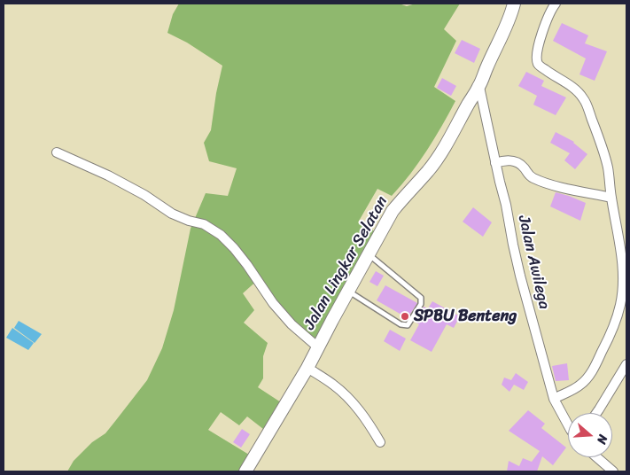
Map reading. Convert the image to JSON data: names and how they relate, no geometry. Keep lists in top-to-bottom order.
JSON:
{
  "streets": {
    "street": ["Jalan Awilega", "Jalan Lingkar Selatan"]
  },
  "crossings": [
    ["Jalan Awilega", "Jalan Lingkar Selatan"]
  ],
  "places": ["SPBU Benteng"],
  "north": "right"
}
